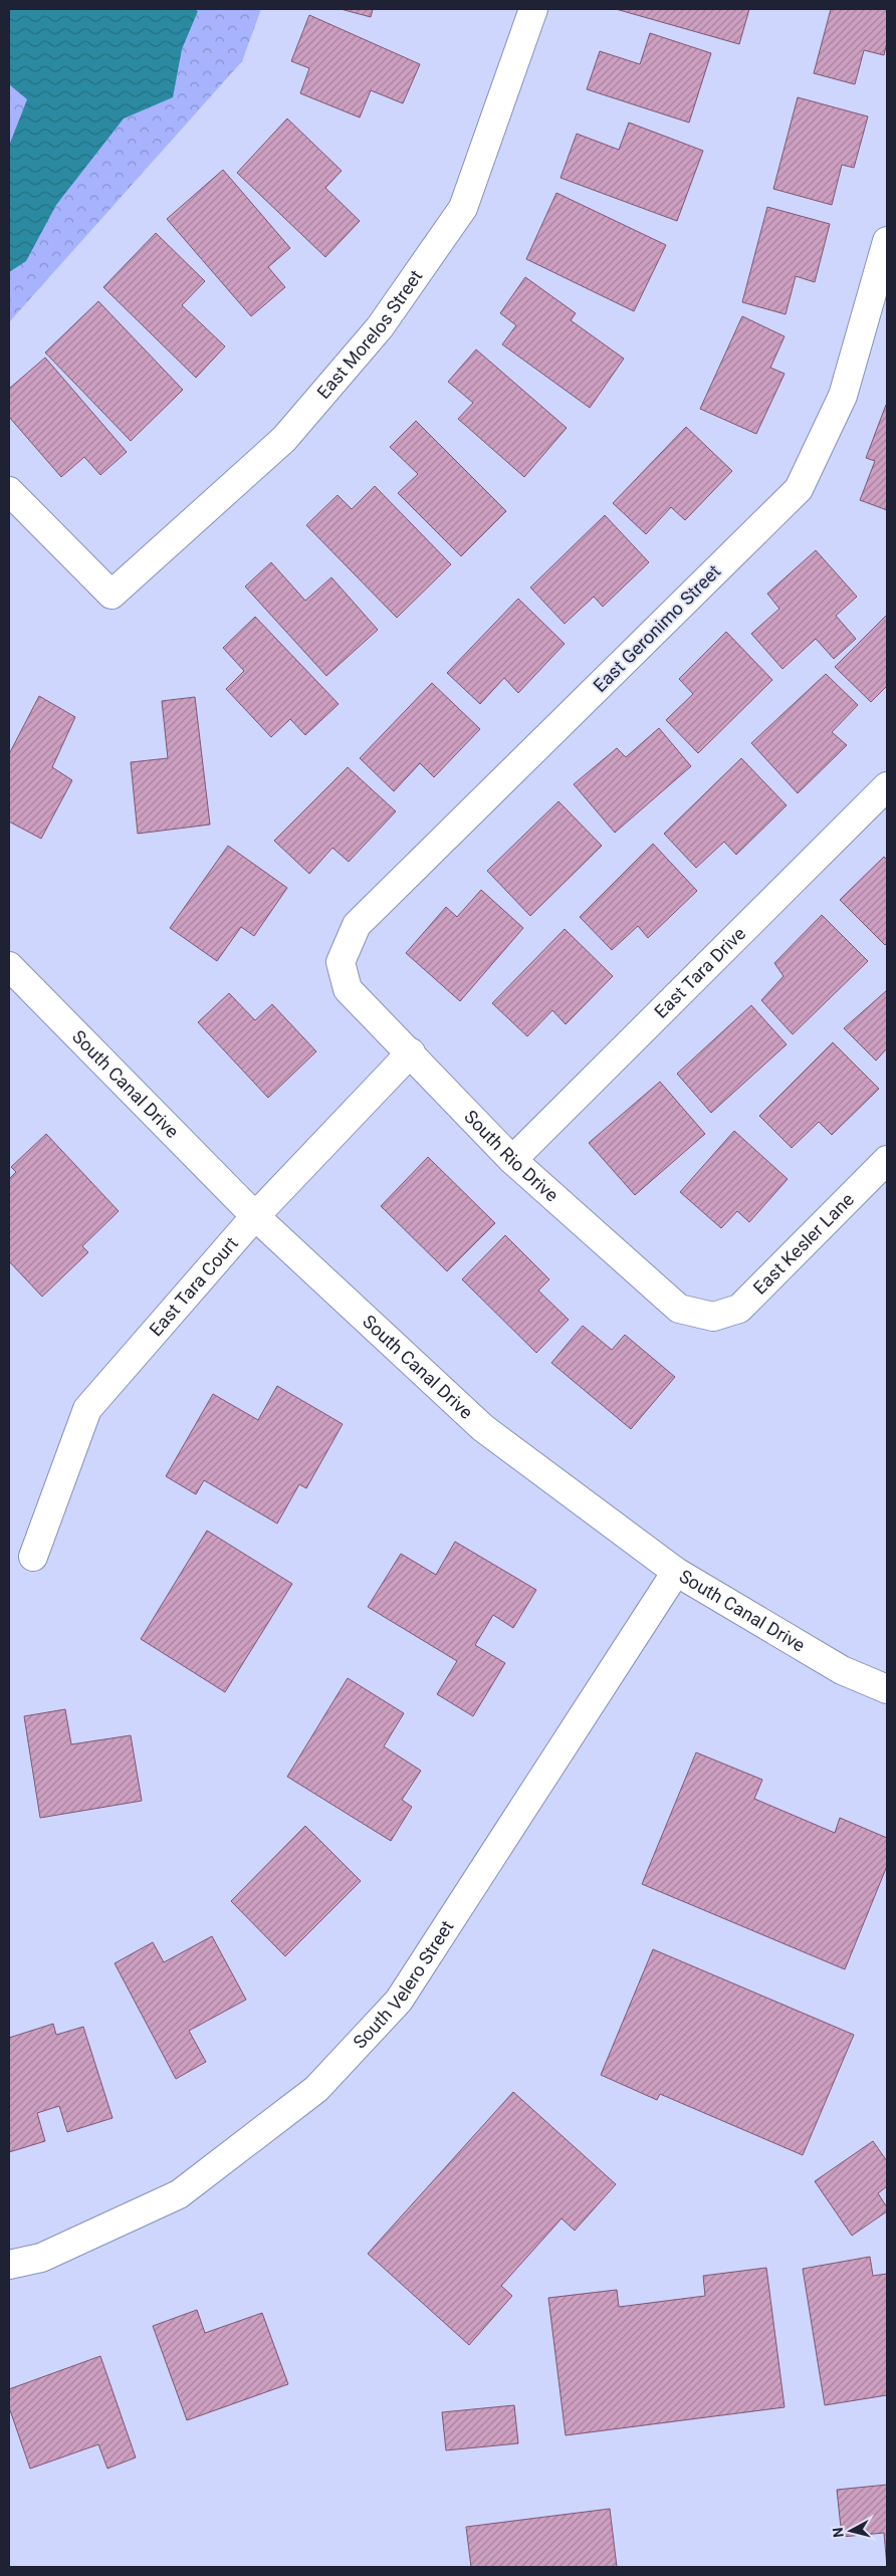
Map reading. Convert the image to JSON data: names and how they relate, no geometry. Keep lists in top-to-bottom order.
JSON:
{
  "streets": {
    "street": [
      "East Morelos Street",
      "East Geronimo Street",
      "East Tara Drive",
      "South Canal Drive",
      "South Rio Drive",
      "East Kesler Lane",
      "East Tara Court",
      "South Velero Street"
    ]
  },
  "crossings": [
    ["East Geronimo Street", "South Rio Drive"],
    ["East Tara Drive", "South Rio Drive"],
    ["South Canal Drive", "East Tara Court"],
    ["South Canal Drive", "South Velero Street"],
    ["South Rio Drive", "East Kesler Lane"],
    ["South Rio Drive", "East Tara Court"]
  ],
  "north": "left"
}
